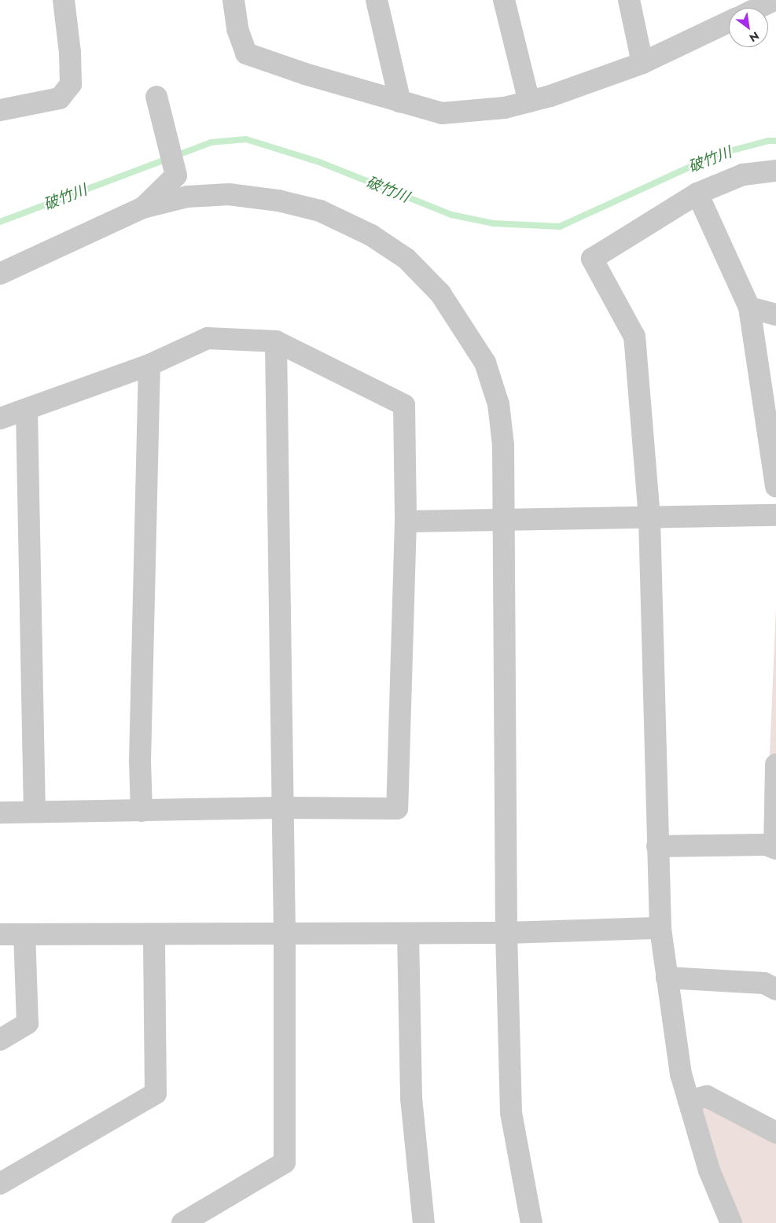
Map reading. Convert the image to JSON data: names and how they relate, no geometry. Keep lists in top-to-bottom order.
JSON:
{
  "water": ["破竹川"],
  "north": "bottom right"
}
